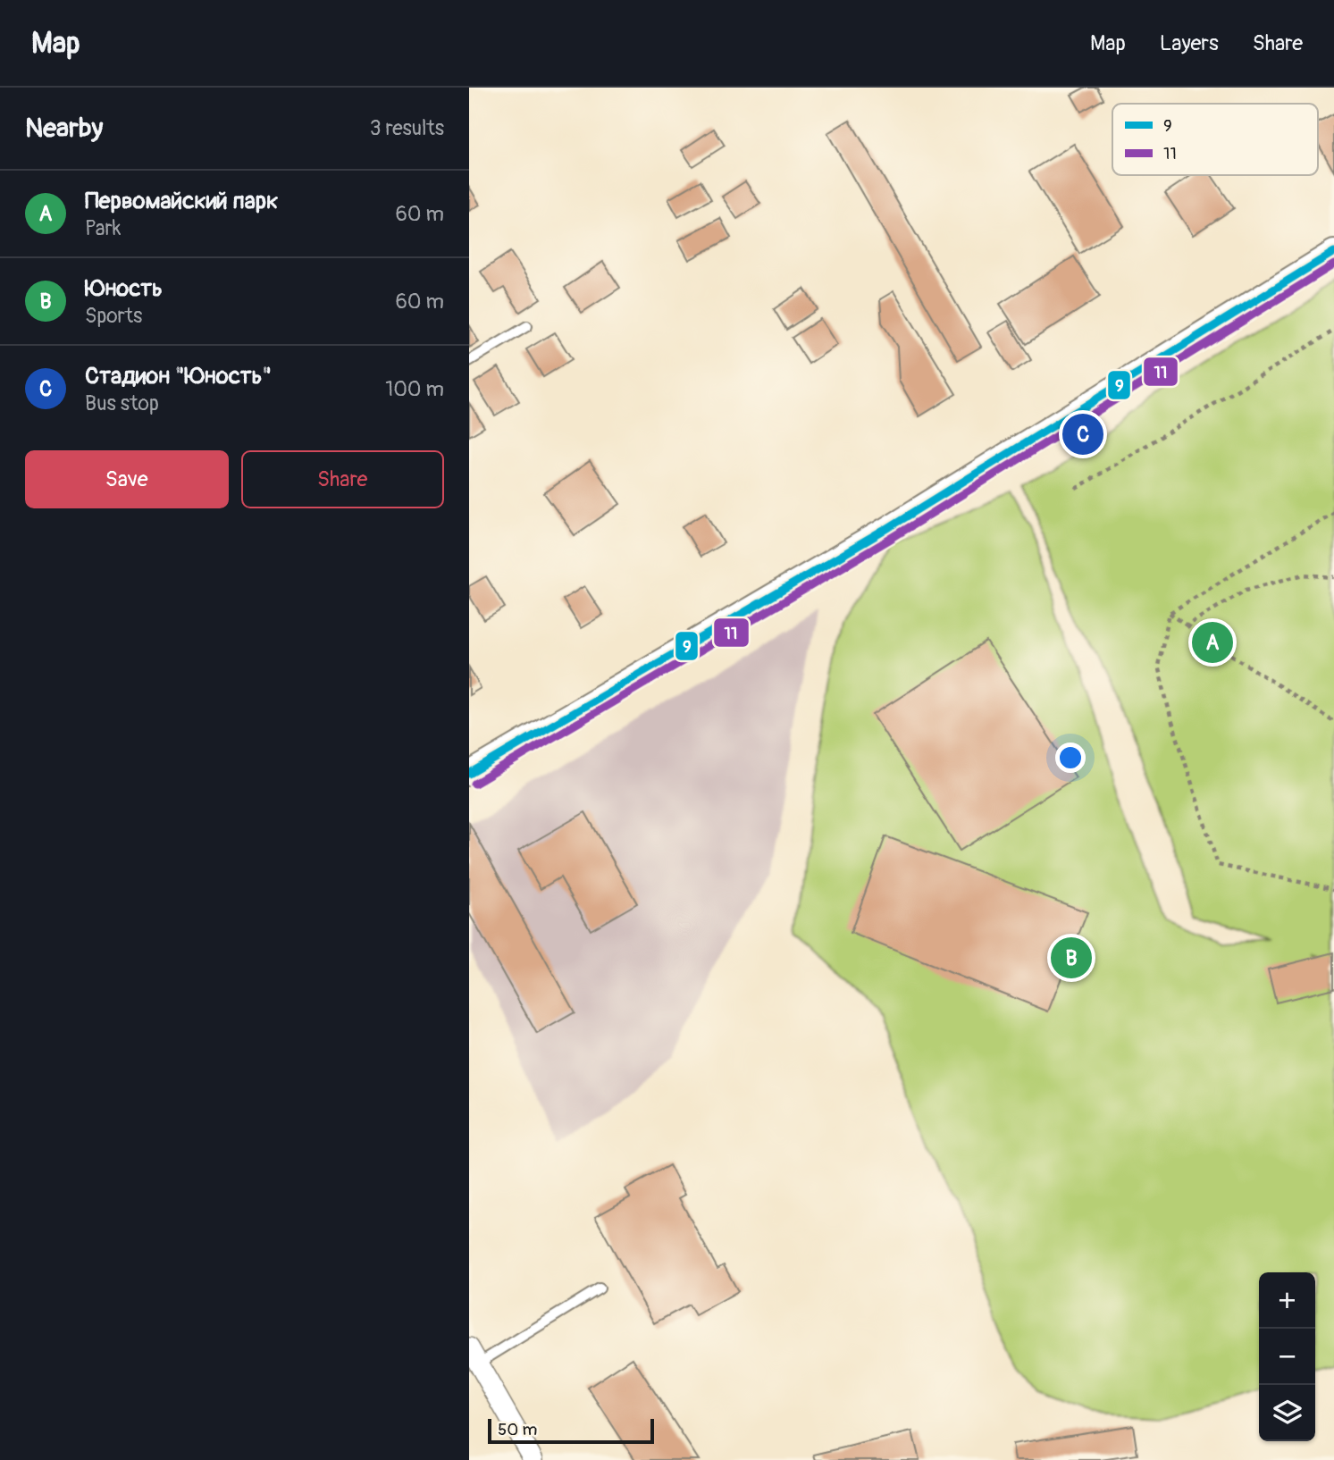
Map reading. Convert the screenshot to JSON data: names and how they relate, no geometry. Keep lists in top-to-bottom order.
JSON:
{
  "lines": ["transit line 9", "transit line 11"],
  "legend": ["9", "11"],
  "scale_bar": "50 m",
  "page": {
    "header": "Map",
    "nav": ["Map", "Layers", "Share"],
    "heading": ["Nearby", "3 results"],
    "list": [
      {
        "mark": "A",
        "name": "Первомайский парк",
        "note": "Park",
        "value": "60 m"
      },
      {
        "mark": "B",
        "name": "Юность",
        "note": "Sports",
        "value": "60 m"
      },
      {
        "mark": "C",
        "name": "Стадион \"Юность\"",
        "note": "Bus stop",
        "value": "100 m"
      }
    ],
    "pins": ["C", "A", "B"],
    "buttons": ["Save", "Share"],
    "map_buttons": ["+", "−"],
    "scale": "50 m"
  }
}
